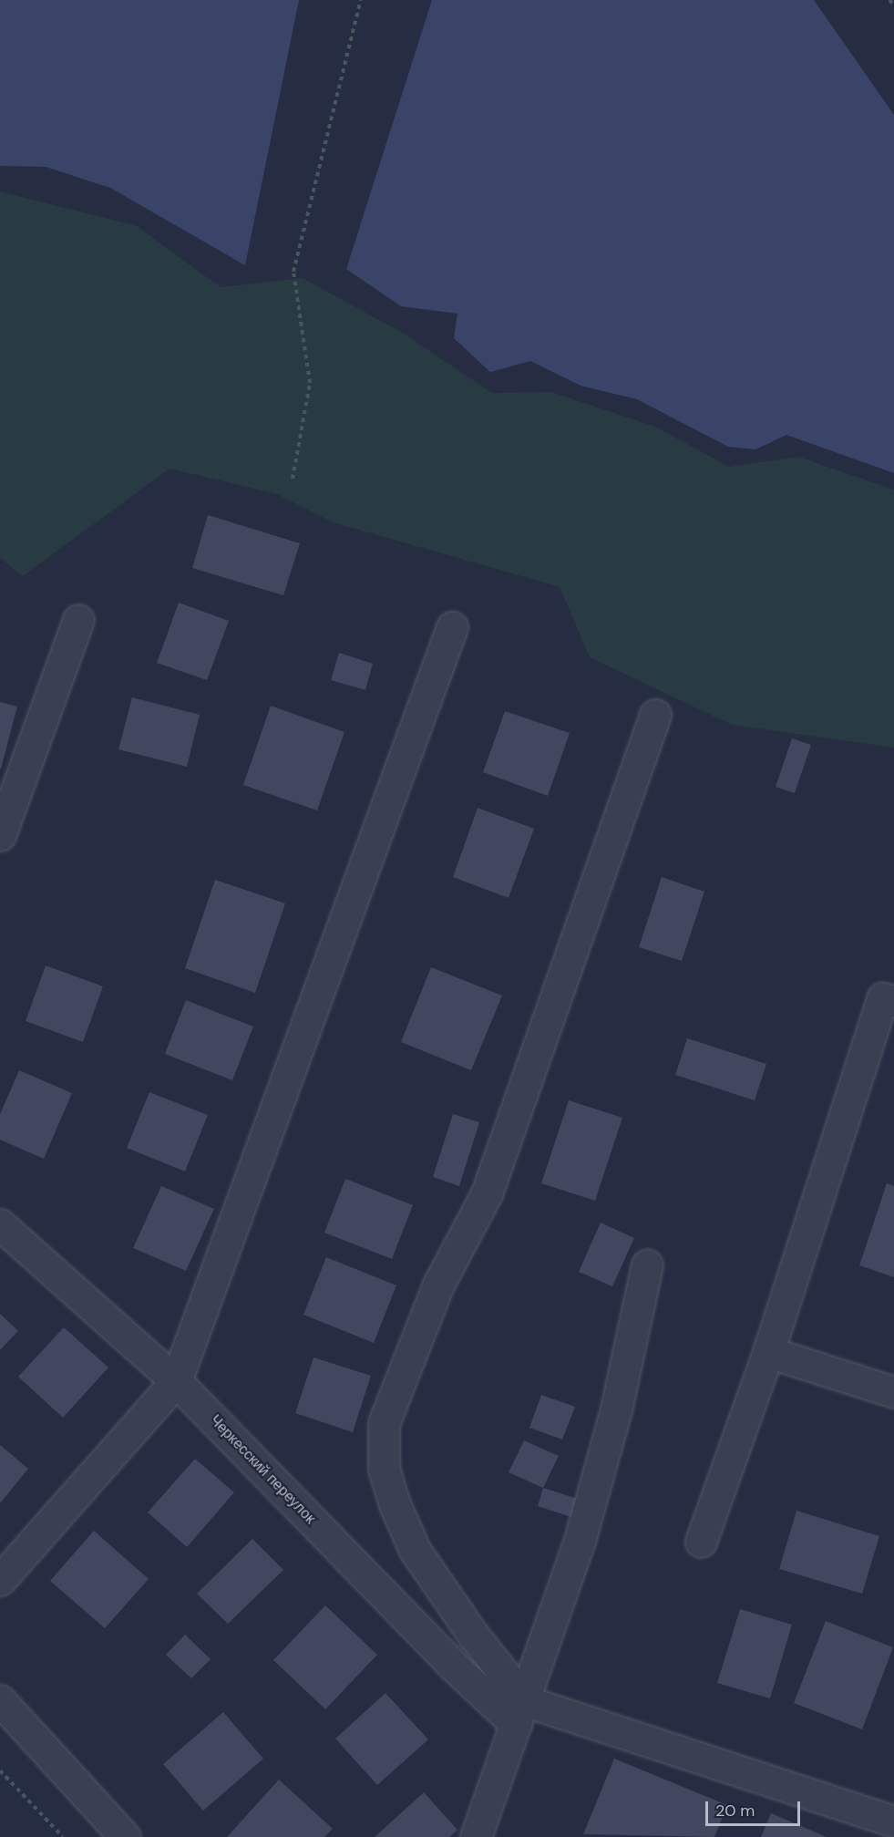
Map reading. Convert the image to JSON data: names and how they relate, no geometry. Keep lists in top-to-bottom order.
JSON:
{
  "streets": {
    "street": ["Черкесский переулок"]
  },
  "scale_bar": "20 m"
}
